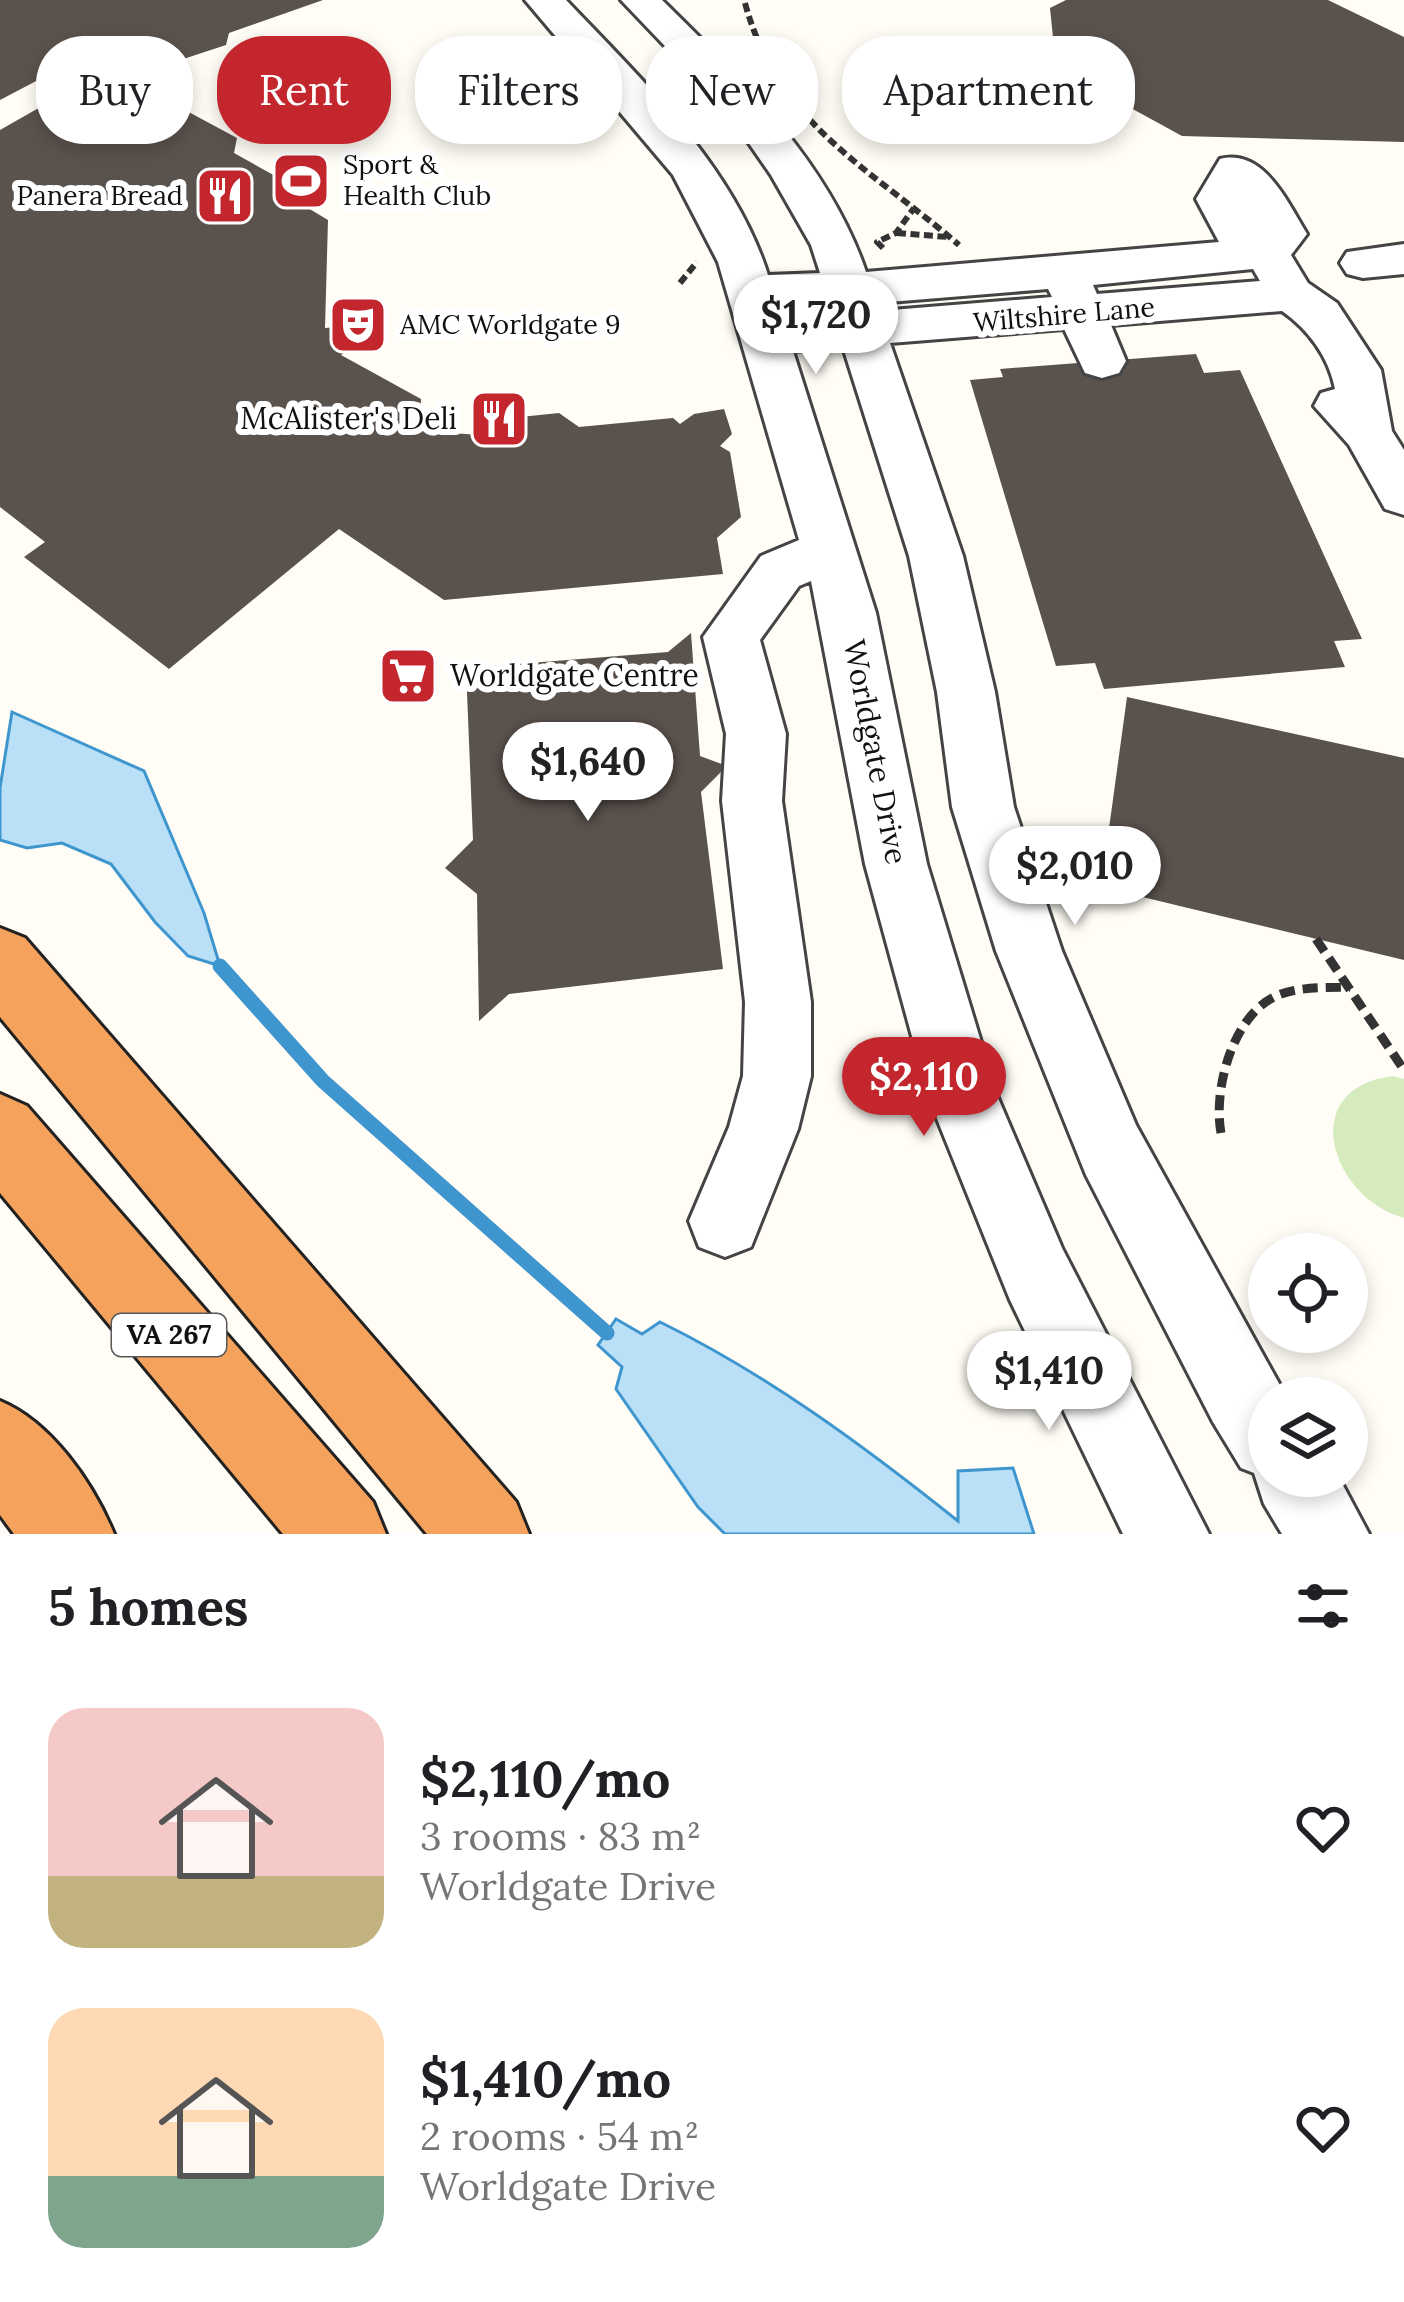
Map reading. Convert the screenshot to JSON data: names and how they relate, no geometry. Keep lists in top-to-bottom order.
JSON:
{
  "streets": {
    "highway": ["VA 267"],
    "street": ["Wiltshire Lane", "Worldgate Drive"]
  },
  "crossings": [
    ["Wiltshire Lane", "Worldgate Drive"]
  ],
  "places": {
    "sports": ["Sport & Health Club"],
    "restaurant": ["Panera Bread", "McAlister's Deli"],
    "theatre": ["AMC Worldgate 9"],
    "supermarket": ["Worldgate Centre"]
  },
  "page": {
    "chip": [
      "Buy",
      "Rent",
      "Filters",
      "New",
      "Apartment"
    ],
    "price": [
      "$1,720",
      "$1,640",
      "$2,010",
      "$2,110",
      "$1,410"
    ],
    "heading": "5 homes",
    "list": [
      {
        "name": "$2,110/mo",
        "note": "3 rooms · 83 m² · Worldgate Drive"
      },
      {
        "name": "$1,410/mo",
        "note": "2 rooms · 54 m² · Worldgate Drive"
      }
    ]
  }
}
